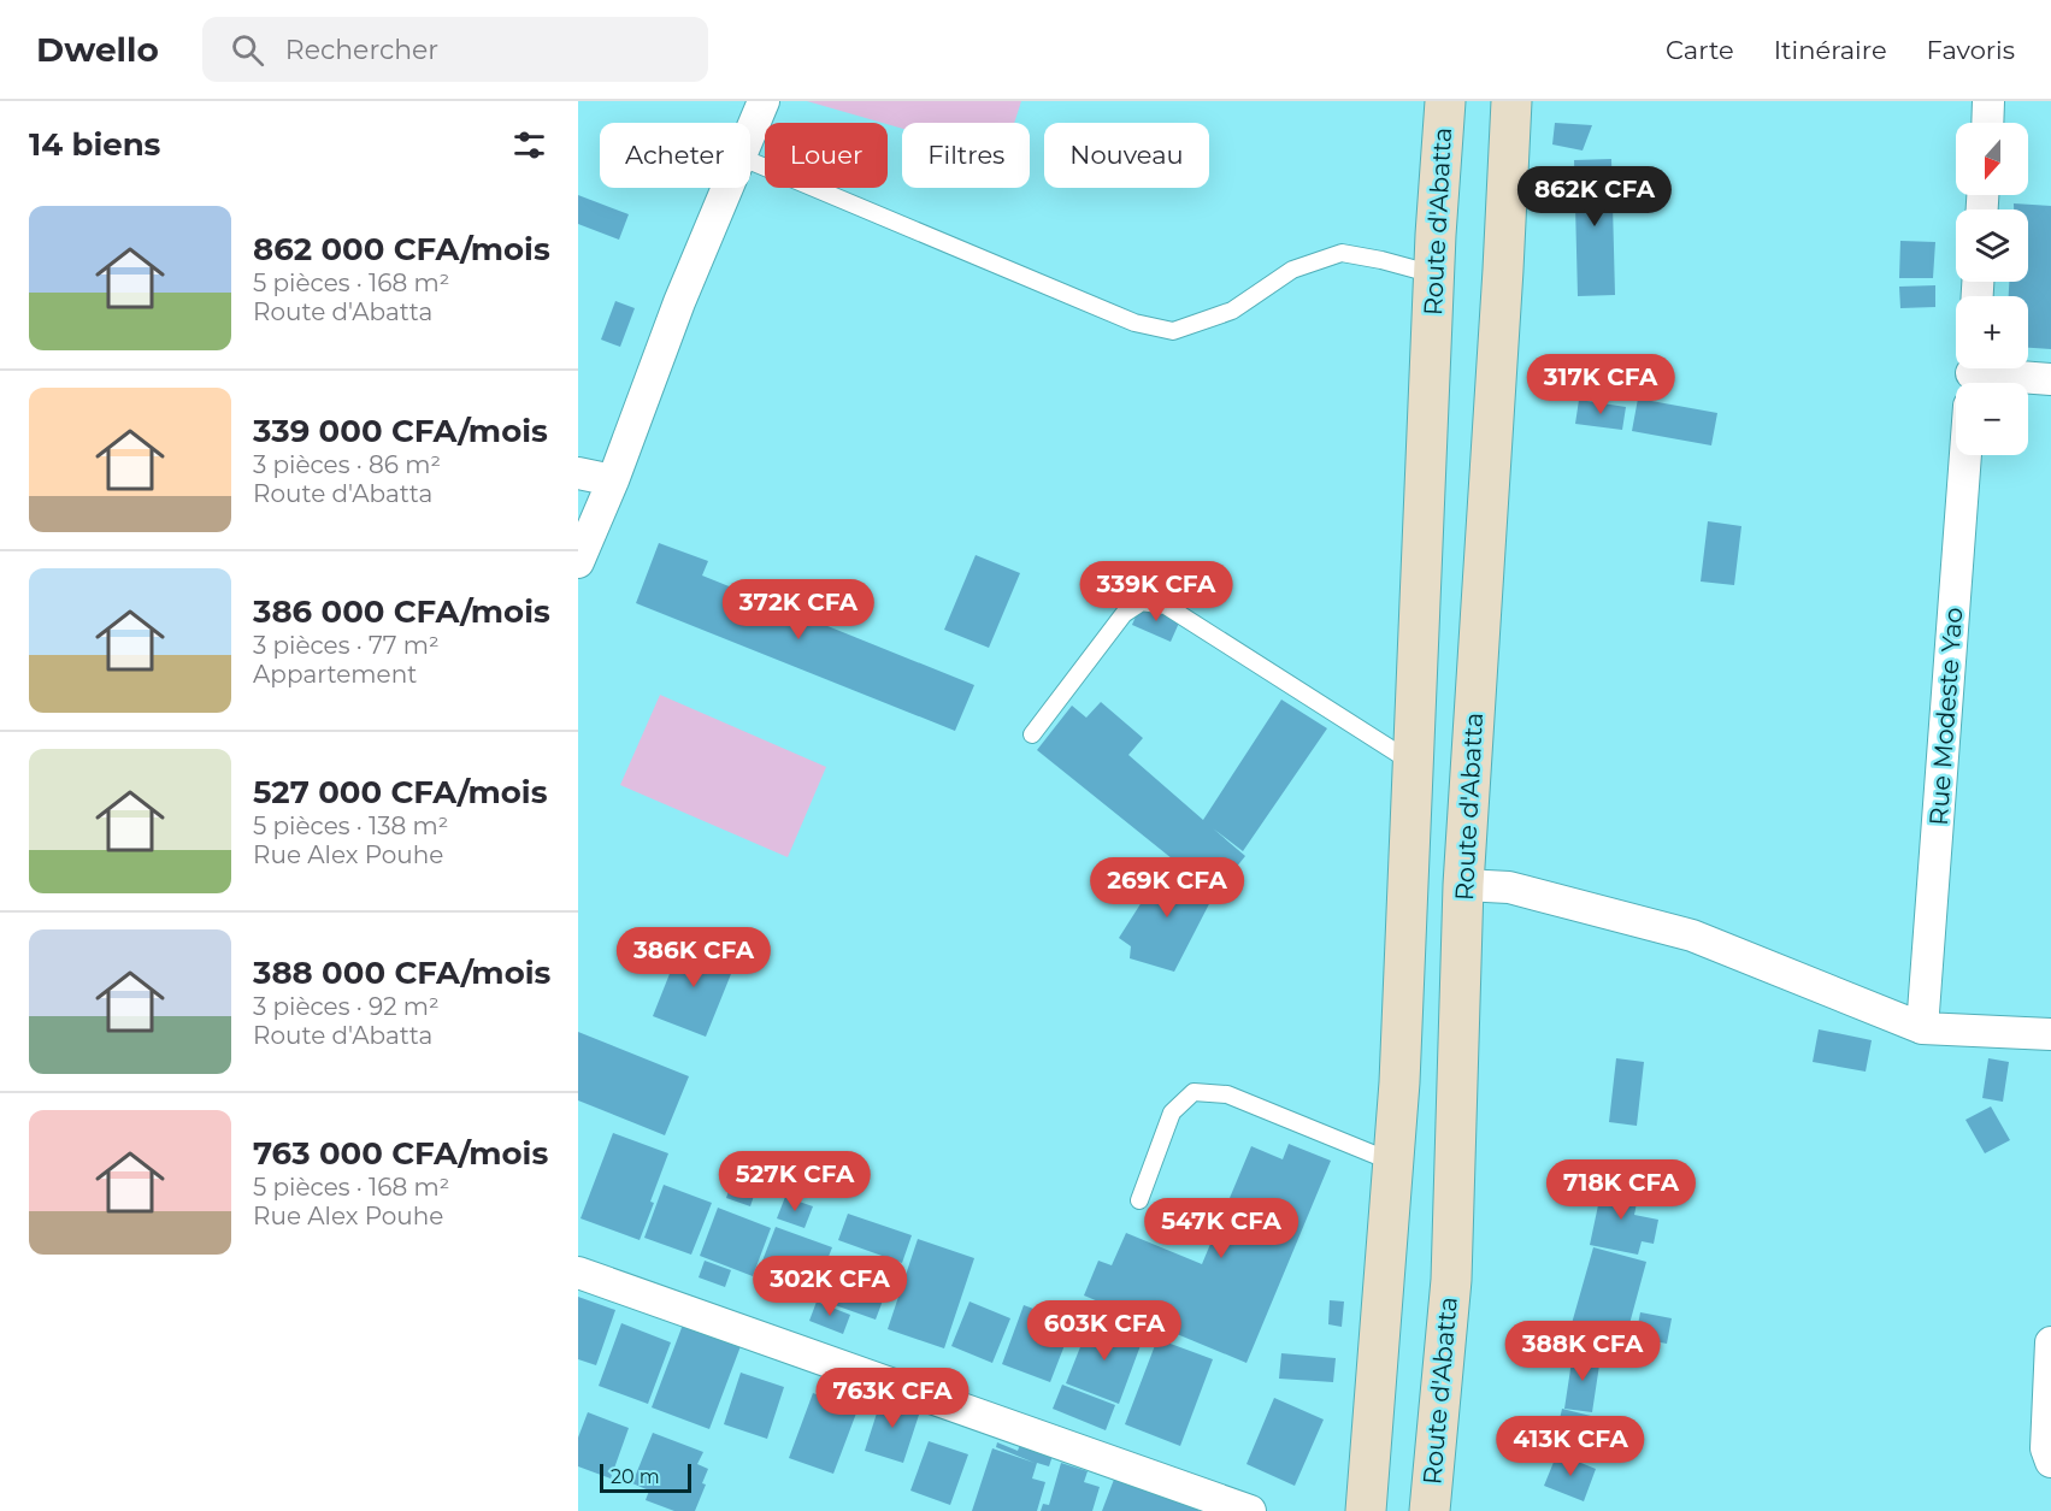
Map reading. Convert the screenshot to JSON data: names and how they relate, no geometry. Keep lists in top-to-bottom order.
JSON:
{
  "streets": {
    "street": ["Route d'Abatta", "Rue Modeste Yao"]
  },
  "scale_bar": "20 m",
  "north": "bottom",
  "page": {
    "header": "Dwello",
    "search": "Rechercher",
    "nav": ["Carte", "Itinéraire", "Favoris"],
    "heading": "14 biens",
    "map_buttons": ["+", "−"],
    "chip": [
      "Acheter",
      "Louer",
      "Filtres",
      "Nouveau"
    ],
    "price": [
      "862K CFA",
      "317K CFA",
      "339K CFA",
      "372K CFA",
      "269K CFA",
      "386K CFA",
      "527K CFA",
      "718K CFA",
      "547K CFA",
      "302K CFA",
      "603K CFA",
      "388K CFA",
      "763K CFA",
      "413K CFA"
    ],
    "list": [
      {
        "name": "862 000 CFA/mois",
        "note": "5 pièces · 168 m² · Route d'Abatta"
      },
      {
        "name": "339 000 CFA/mois",
        "note": "3 pièces · 86 m² · Route d'Abatta"
      },
      {
        "name": "386 000 CFA/mois",
        "note": "3 pièces · 77 m² · Appartement"
      },
      {
        "name": "527 000 CFA/mois",
        "note": "5 pièces · 138 m² · Rue Alex Pouhe"
      },
      {
        "name": "388 000 CFA/mois",
        "note": "3 pièces · 92 m² · Route d'Abatta"
      },
      {
        "name": "763 000 CFA/mois",
        "note": "5 pièces · 168 m² · Rue Alex Pouhe"
      }
    ],
    "scale": "20 m"
  }
}
